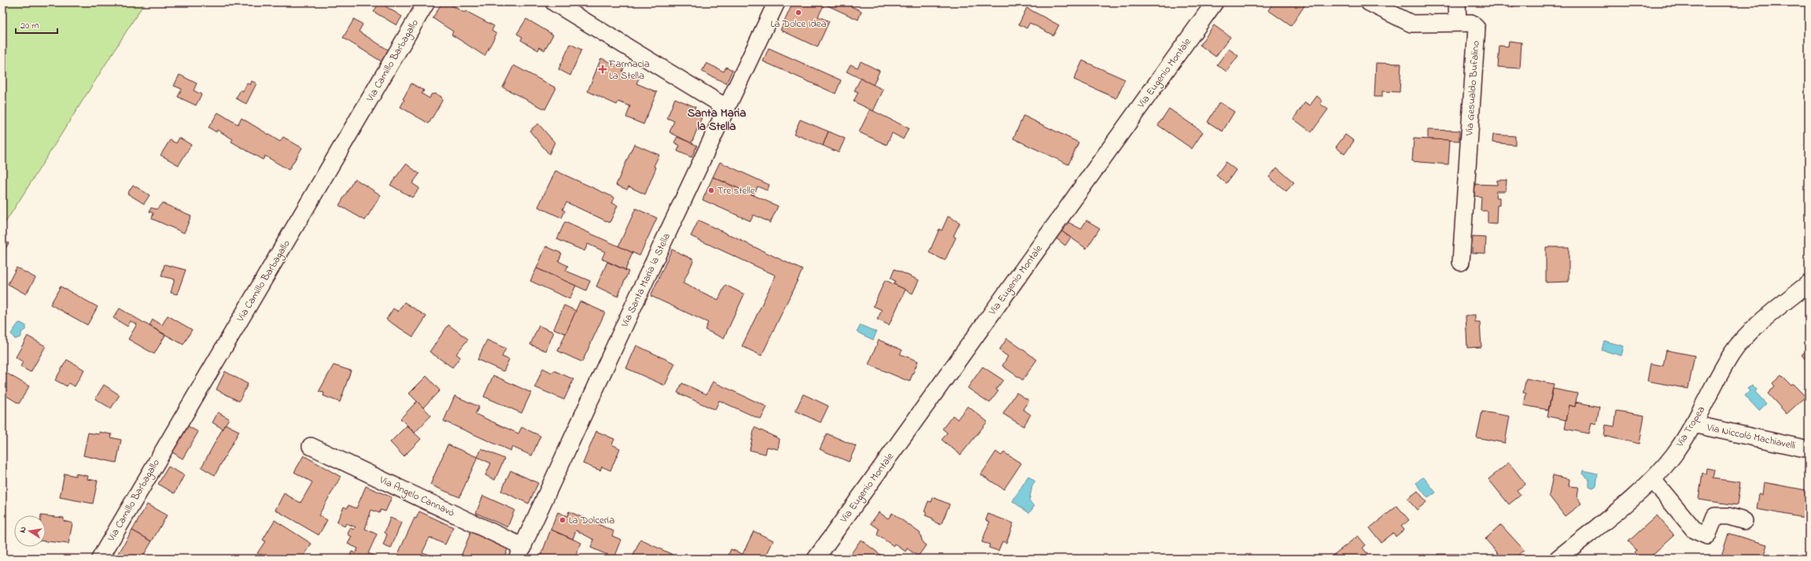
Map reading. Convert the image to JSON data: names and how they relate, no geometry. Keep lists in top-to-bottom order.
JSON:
{
  "streets": {
    "street": [
      "Via Camillo Barbagallo",
      "Via Eugenio Montale",
      "Via Gesualdo Bufalino",
      "Via Santa Maria la Stella",
      "Via Tropea",
      "Via Niccolò Machiavelli",
      "Via Angelo Cannavò"
    ]
  },
  "crossings": [
    ["Via Santa Maria la Stella", "Via Angelo Cannavò"],
    ["Via Tropea", "Via Niccolò Machiavelli"]
  ],
  "districts": ["Santa Maria la Stella"],
  "places": {
    "other": ["La Dolce Idea", "Tre stelle", "La Dolceria"],
    "health": ["Farmacia La Stella"]
  },
  "scale_bar": "20 m",
  "north": "left"
}
